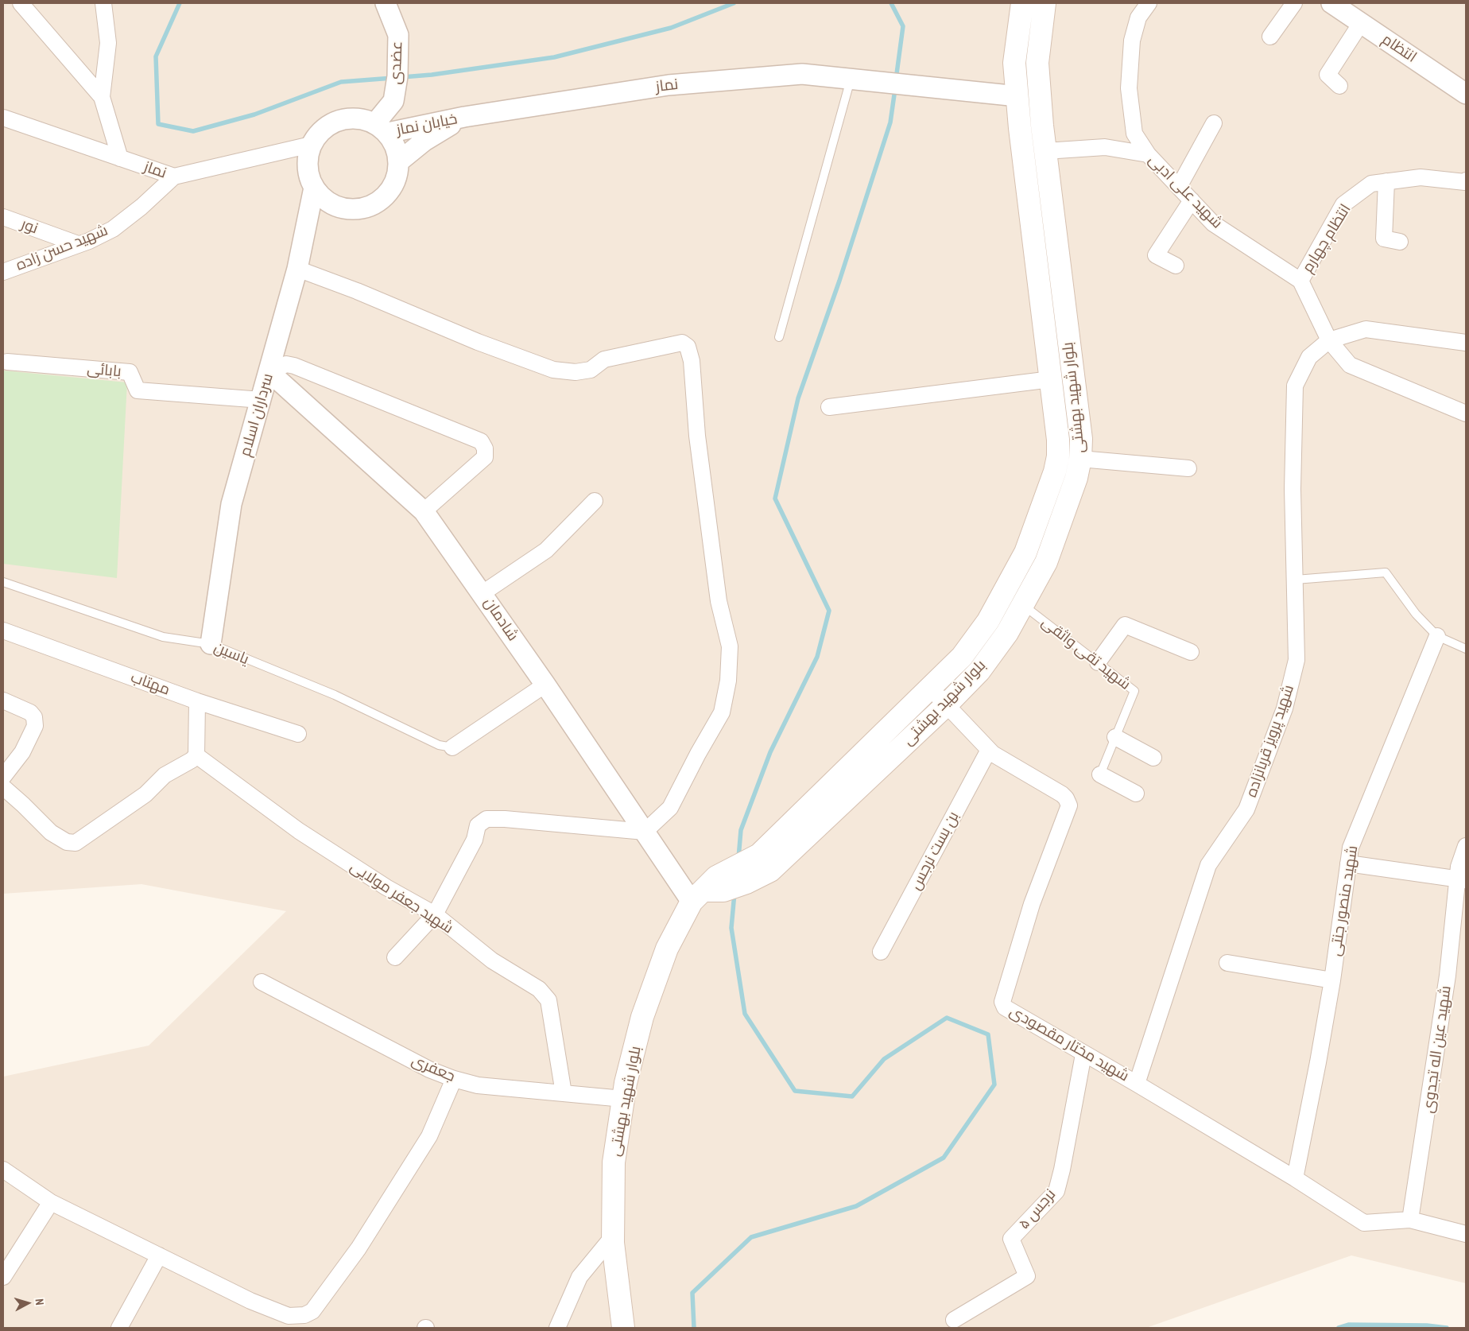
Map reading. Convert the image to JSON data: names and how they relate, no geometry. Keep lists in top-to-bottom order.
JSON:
{
  "streets": {
    "main road": ["بلوار شهید بهشتی"],
    "street": [
      "انتظام",
      "عضدی",
      "نماز",
      "خیابان نماز",
      "شهید علی ادبی",
      "نور",
      "انتظام چهارم",
      "شهید حسن زاده",
      "بابائی",
      "سرداران اسلام",
      "شادمان",
      "مهتاب",
      "شهید پرویز قربانزاده",
      "بن بست نرجس",
      "شهید جعفر مولایی",
      "شهید منصور جنتی",
      "شهید مختار مقصودی",
      "شهید عین اله تجدوی",
      "جعفری",
      "نرجس ۵"
    ],
    "lane": ["یاسین", "شهید تقی واثقی"]
  },
  "crossings": [
    ["عضدی", "نماز"],
    ["عضدی", "خیابان نماز"],
    ["عضدی", "سرداران اسلام"],
    ["نماز", "خیابان نماز"],
    ["نماز", "شهید حسن زاده"],
    ["نماز", "بلوار شهید بهشتی"],
    ["نماز", "سرداران اسلام"],
    ["خیابان نماز", "سرداران اسلام"],
    ["شهید علی ادبی", "انتظام چهارم"],
    ["نور", "شهید حسن زاده"],
    ["بابائی", "سرداران اسلام"],
    ["بلوار شهید بهشتی", "شادمان"],
    ["بلوار شهید بهشتی", "شهید تقی واثقی"],
    ["بلوار شهید بهشتی", "شهید مختار مقصودی"],
    ["بلوار شهید بهشتی", "جعفری"],
    ["سرداران اسلام", "شادمان"],
    ["سرداران اسلام", "یاسین"],
    ["شهید پرویز قربانزاده", "شهید مختار مقصودی"],
    ["بن بست نرجس", "شهید مختار مقصودی"],
    ["شهید جعفر مولایی", "جعفری"],
    ["شهید منصور جنتی", "شهید مختار مقصودی"],
    ["شهید مختار مقصودی", "شهید عین اله تجدوی"],
    ["شهید مختار مقصودی", "نرجس ۵"]
  ],
  "north": "right"
}
